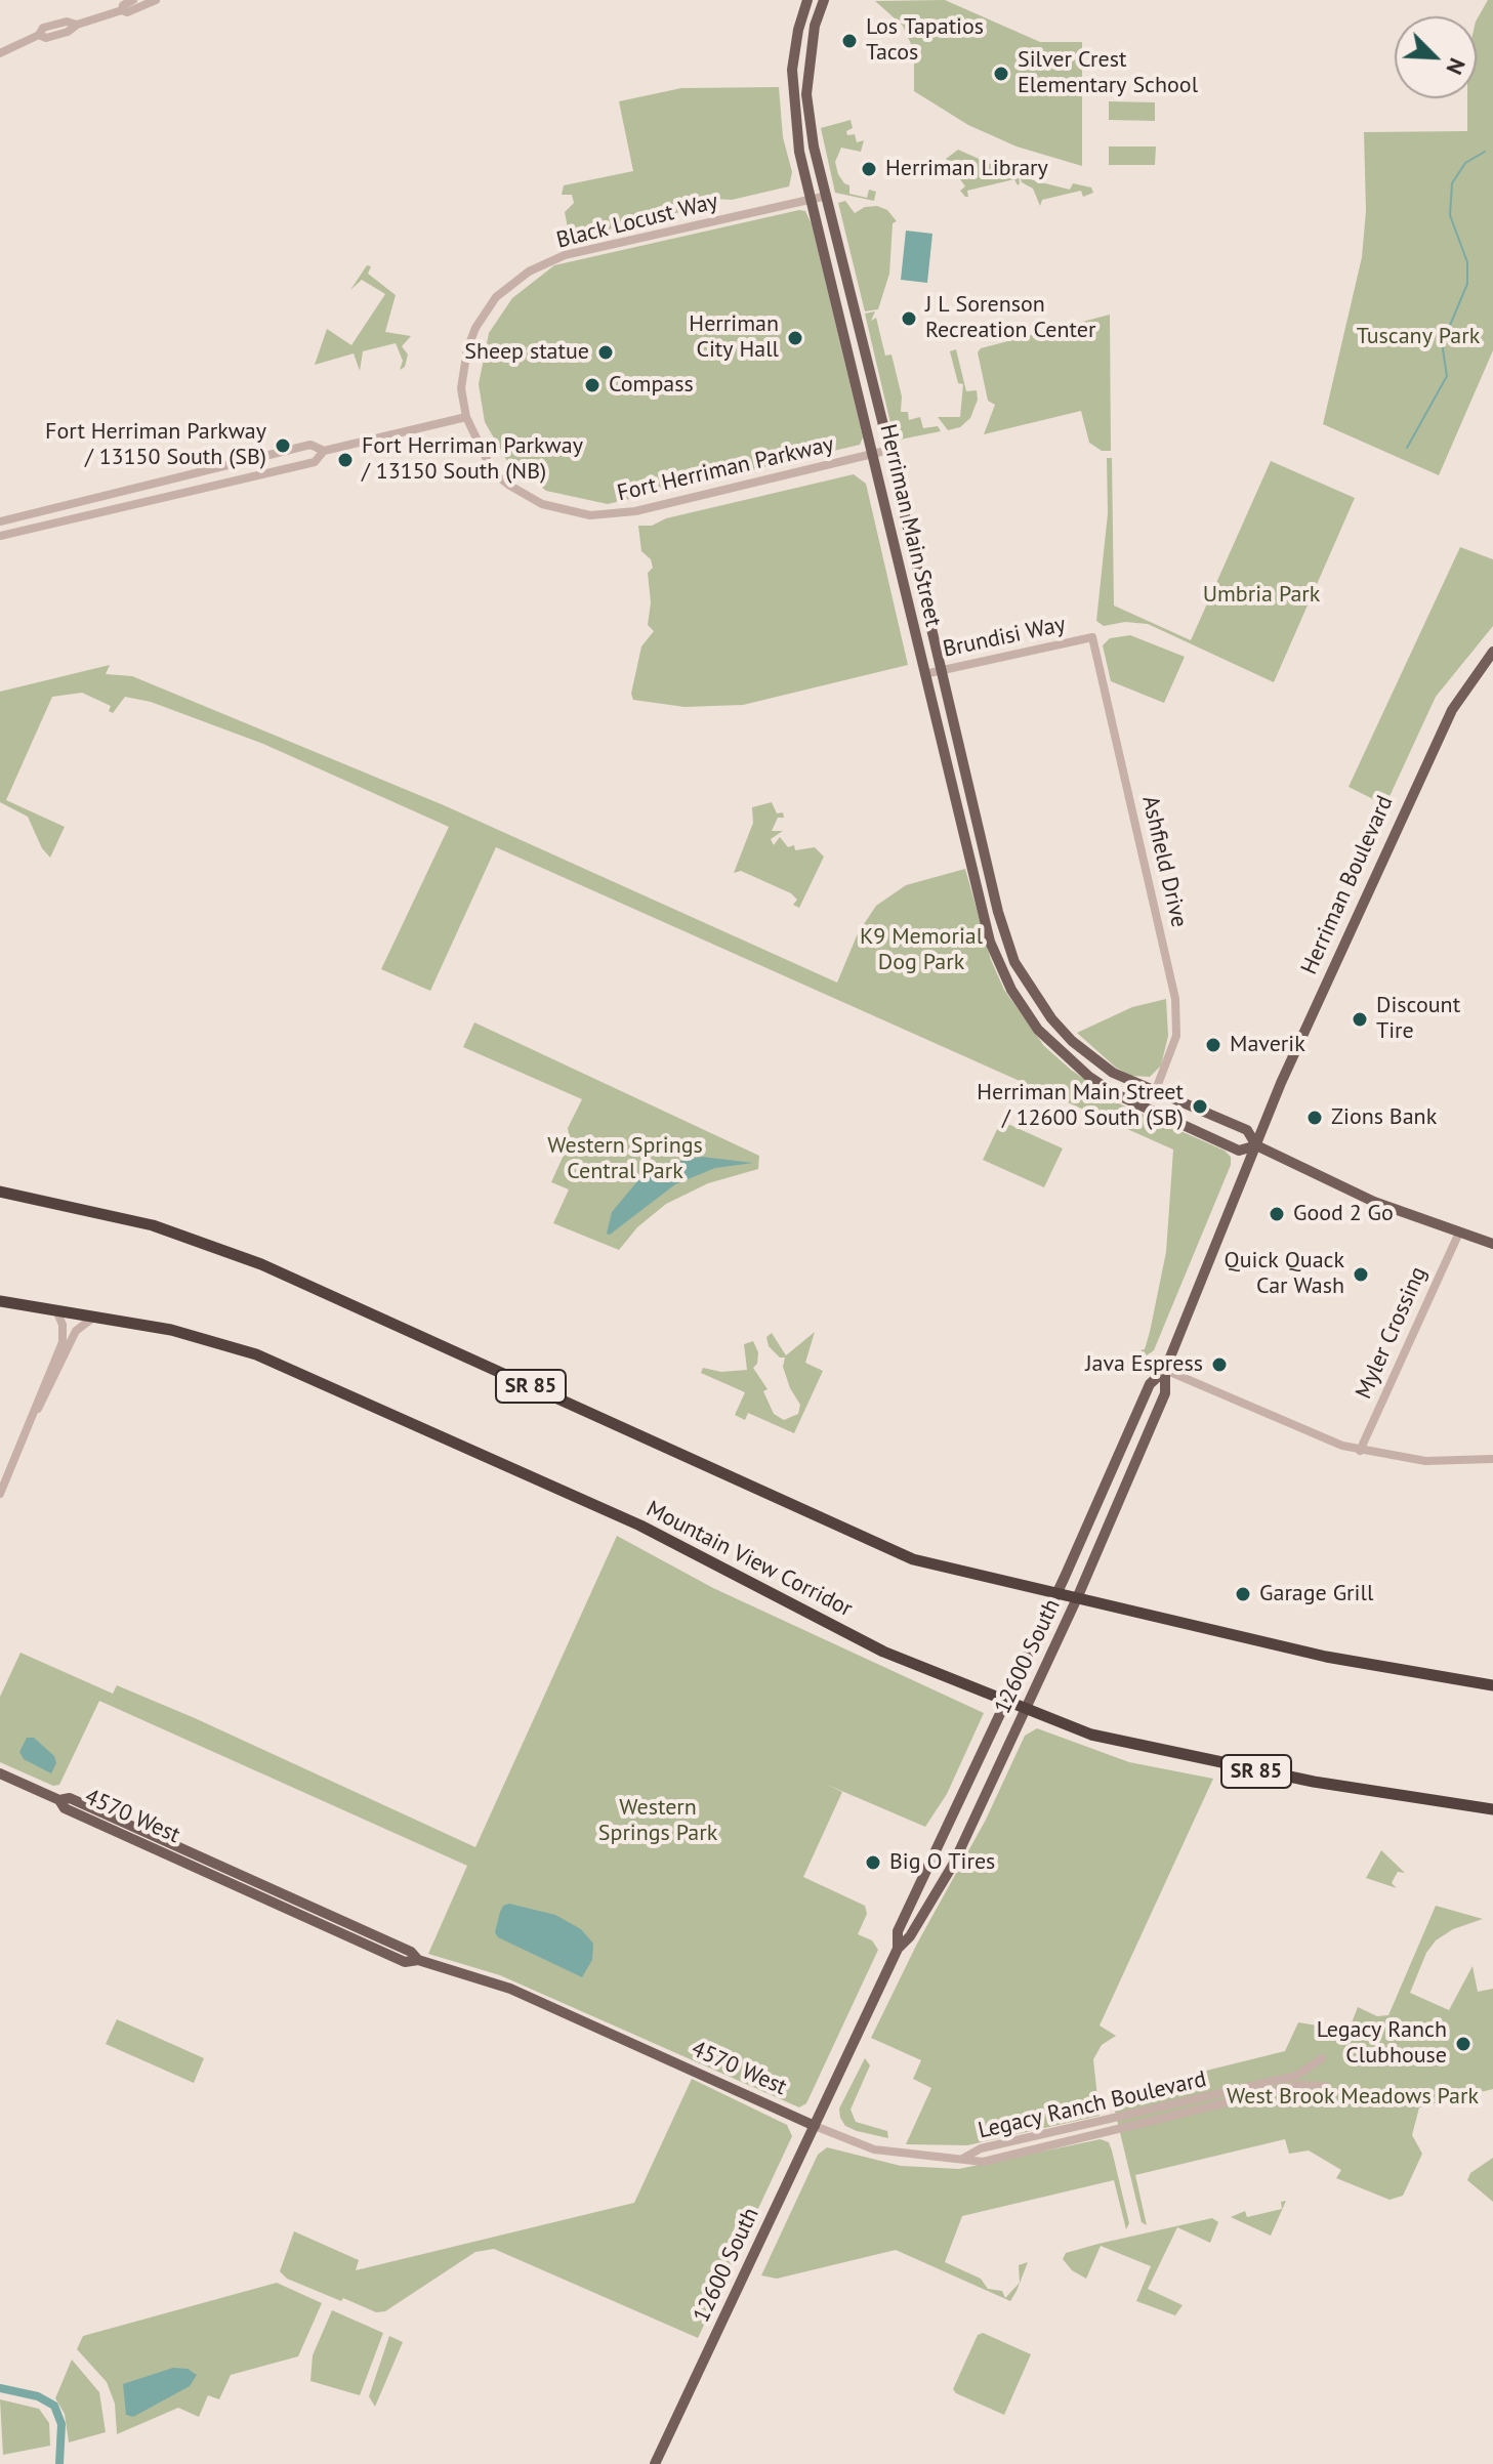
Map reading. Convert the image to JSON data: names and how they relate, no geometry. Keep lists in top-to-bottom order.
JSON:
{
  "streets": {
    "highway": ["SR 85", "Mountain View Corridor"],
    "main road": [
      "Herriman Main Street",
      "Herriman Boulevard",
      "12600 South",
      "4570 West"
    ],
    "street": [
      "Black Locust Way",
      "Fort Herriman Parkway",
      "Brundisi Way",
      "Ashfield Drive",
      "Myler Crossing",
      "Legacy Ranch Boulevard"
    ]
  },
  "crossings": [
    ["Black Locust Way", "Fort Herriman Parkway"],
    ["Black Locust Way", "Herriman Main Street"],
    ["Fort Herriman Parkway", "Herriman Main Street"],
    ["Herriman Main Street", "Brundisi Way"],
    ["Herriman Main Street", "Ashfield Drive"],
    ["Herriman Main Street", "Herriman Boulevard"],
    ["Herriman Main Street", "12600 South"],
    ["Brundisi Way", "Ashfield Drive"],
    ["Herriman Boulevard", "12600 South"],
    ["SR 85", "12600 South"],
    ["Mountain View Corridor", "12600 South"],
    ["12600 South", "4570 West"],
    ["12600 South", "Legacy Ranch Boulevard"],
    ["4570 West", "Legacy Ranch Boulevard"]
  ],
  "parks": [
    "Tuscany Park",
    "Umbria Park",
    "K9 Memorial Dog Park",
    "Western Springs Central Park",
    "Western Springs Park",
    "West Brook Meadows Park"
  ],
  "places": [
    "Los Tapatios Tacos",
    "Silver Crest Elementary School",
    "Herriman Library",
    "J L Sorenson Recreation Center",
    "Herriman City Hall",
    "Sheep statue",
    "Compass",
    "Fort Herriman Parkway / 13150 South (SB)",
    "Fort Herriman Parkway / 13150 South (NB)",
    "Discount Tire",
    "Maverik",
    "Herriman Main Street / 12600 South (SB)",
    "Zions Bank",
    "Good 2 Go",
    "Quick Quack Car Wash",
    "Java Espress",
    "Garage Grill",
    "Big O Tires",
    "Legacy Ranch Clubhouse"
  ],
  "north": "bottom right"
}
